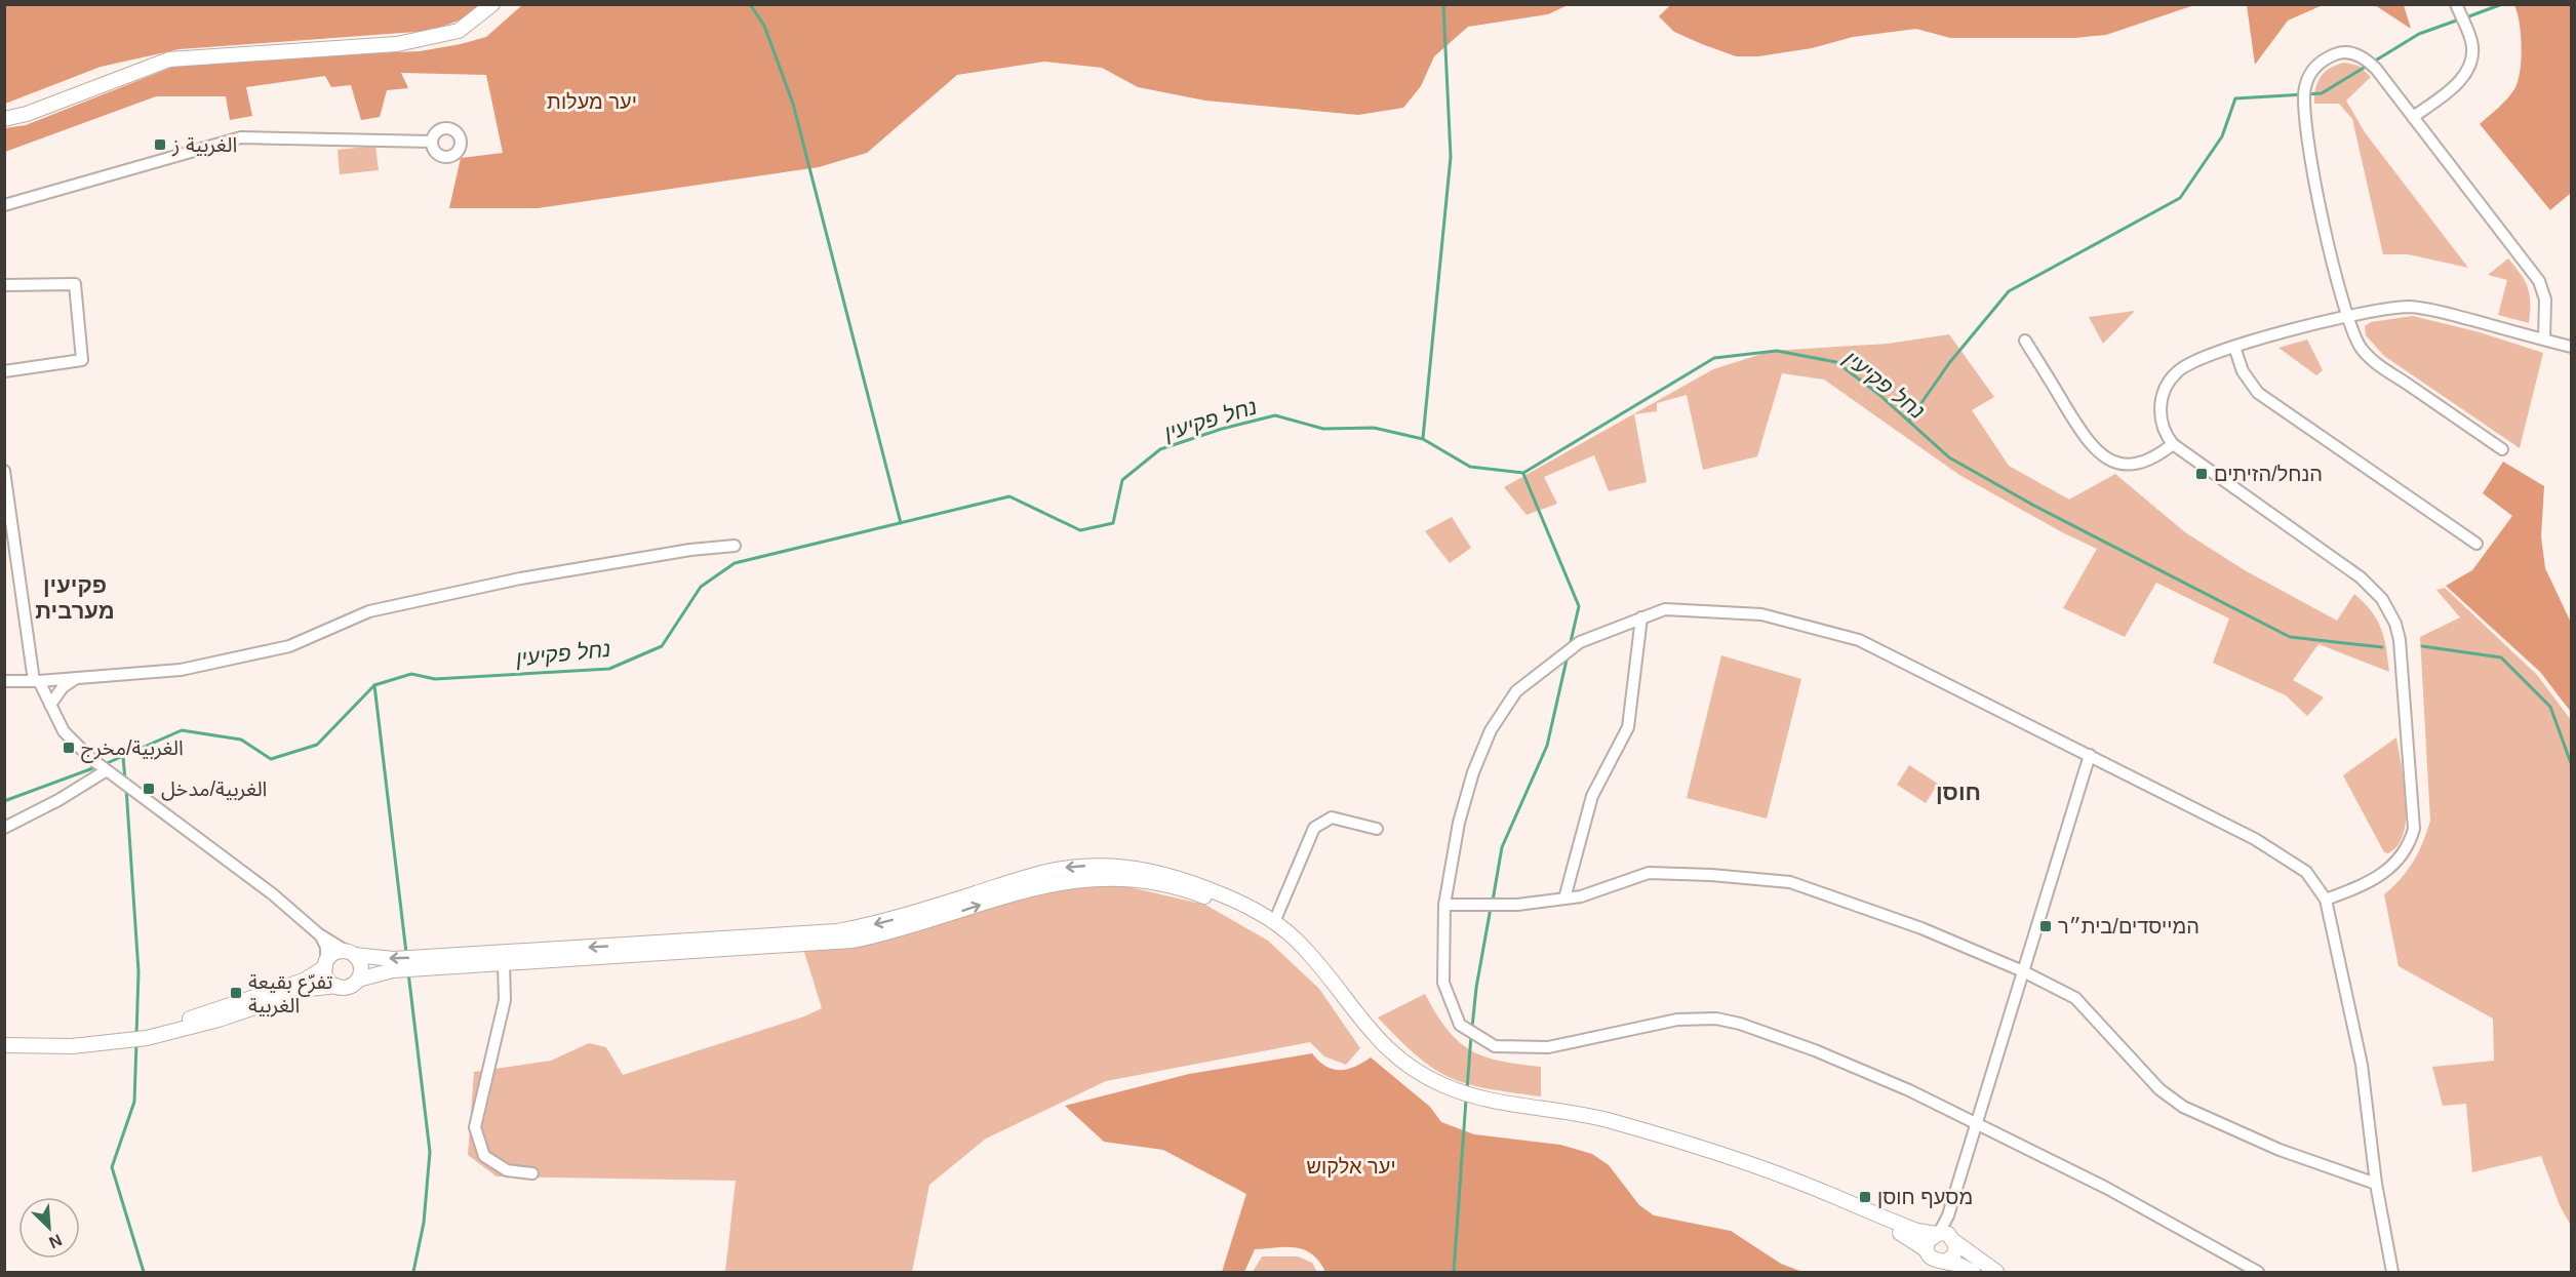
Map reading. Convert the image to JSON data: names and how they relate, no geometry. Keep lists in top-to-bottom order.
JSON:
{
  "districts": ["פקיעין מערבית", "חוסן"],
  "water": ["נחל פקיעין"],
  "parks": ["יער מעלות", "יער אלקוש"],
  "places": {
    "transit": [
      "الغربية ز",
      "הנחל/הזיתים",
      "الغربية/مخرج",
      "الغربية/مدخل",
      "המייסדים/בית״ר",
      "تفرّع بقيعة الغربية",
      "מסעף חוסן"
    ]
  },
  "north": "bottom right"
}
